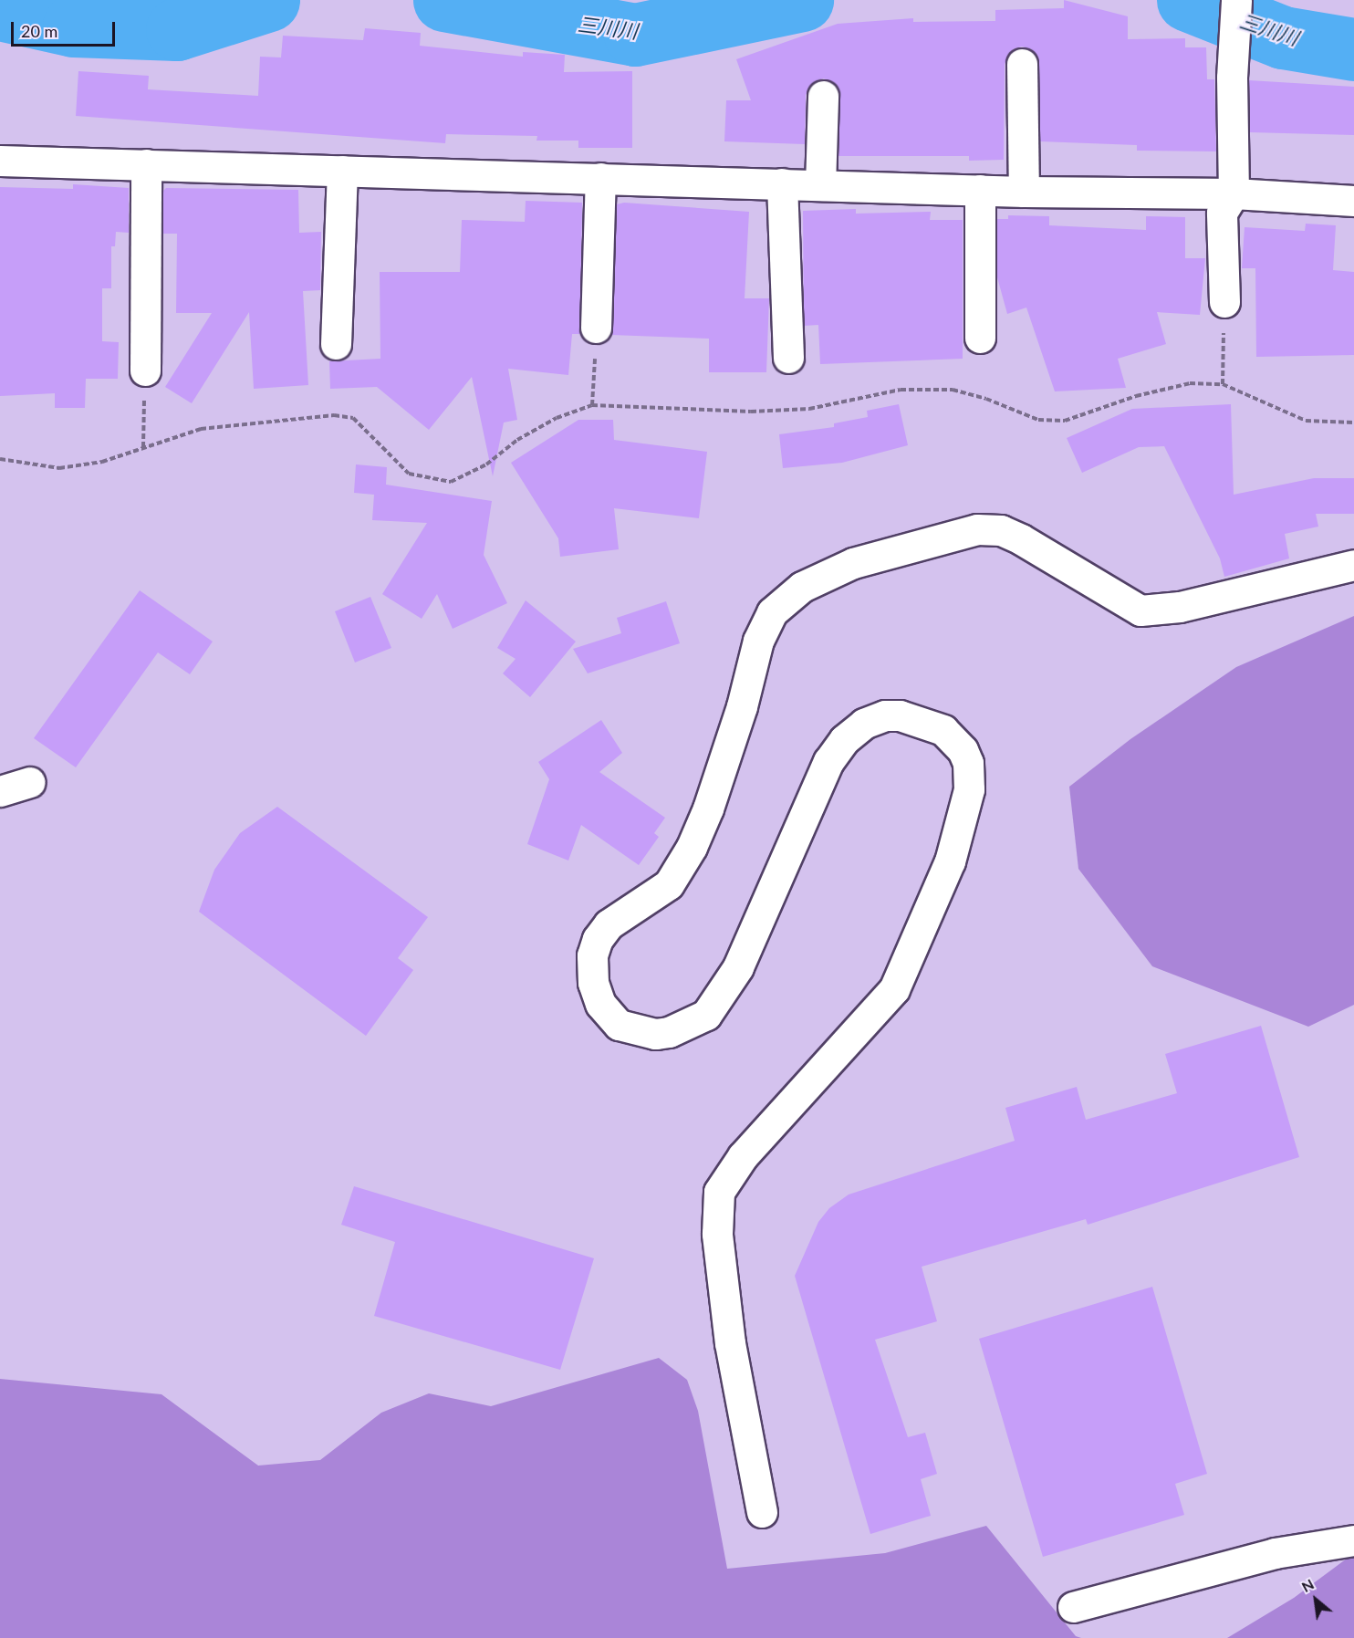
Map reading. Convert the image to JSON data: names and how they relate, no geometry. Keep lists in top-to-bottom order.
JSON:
{
  "water": ["三川川"],
  "scale_bar": "20 m",
  "north": "top left"
}
